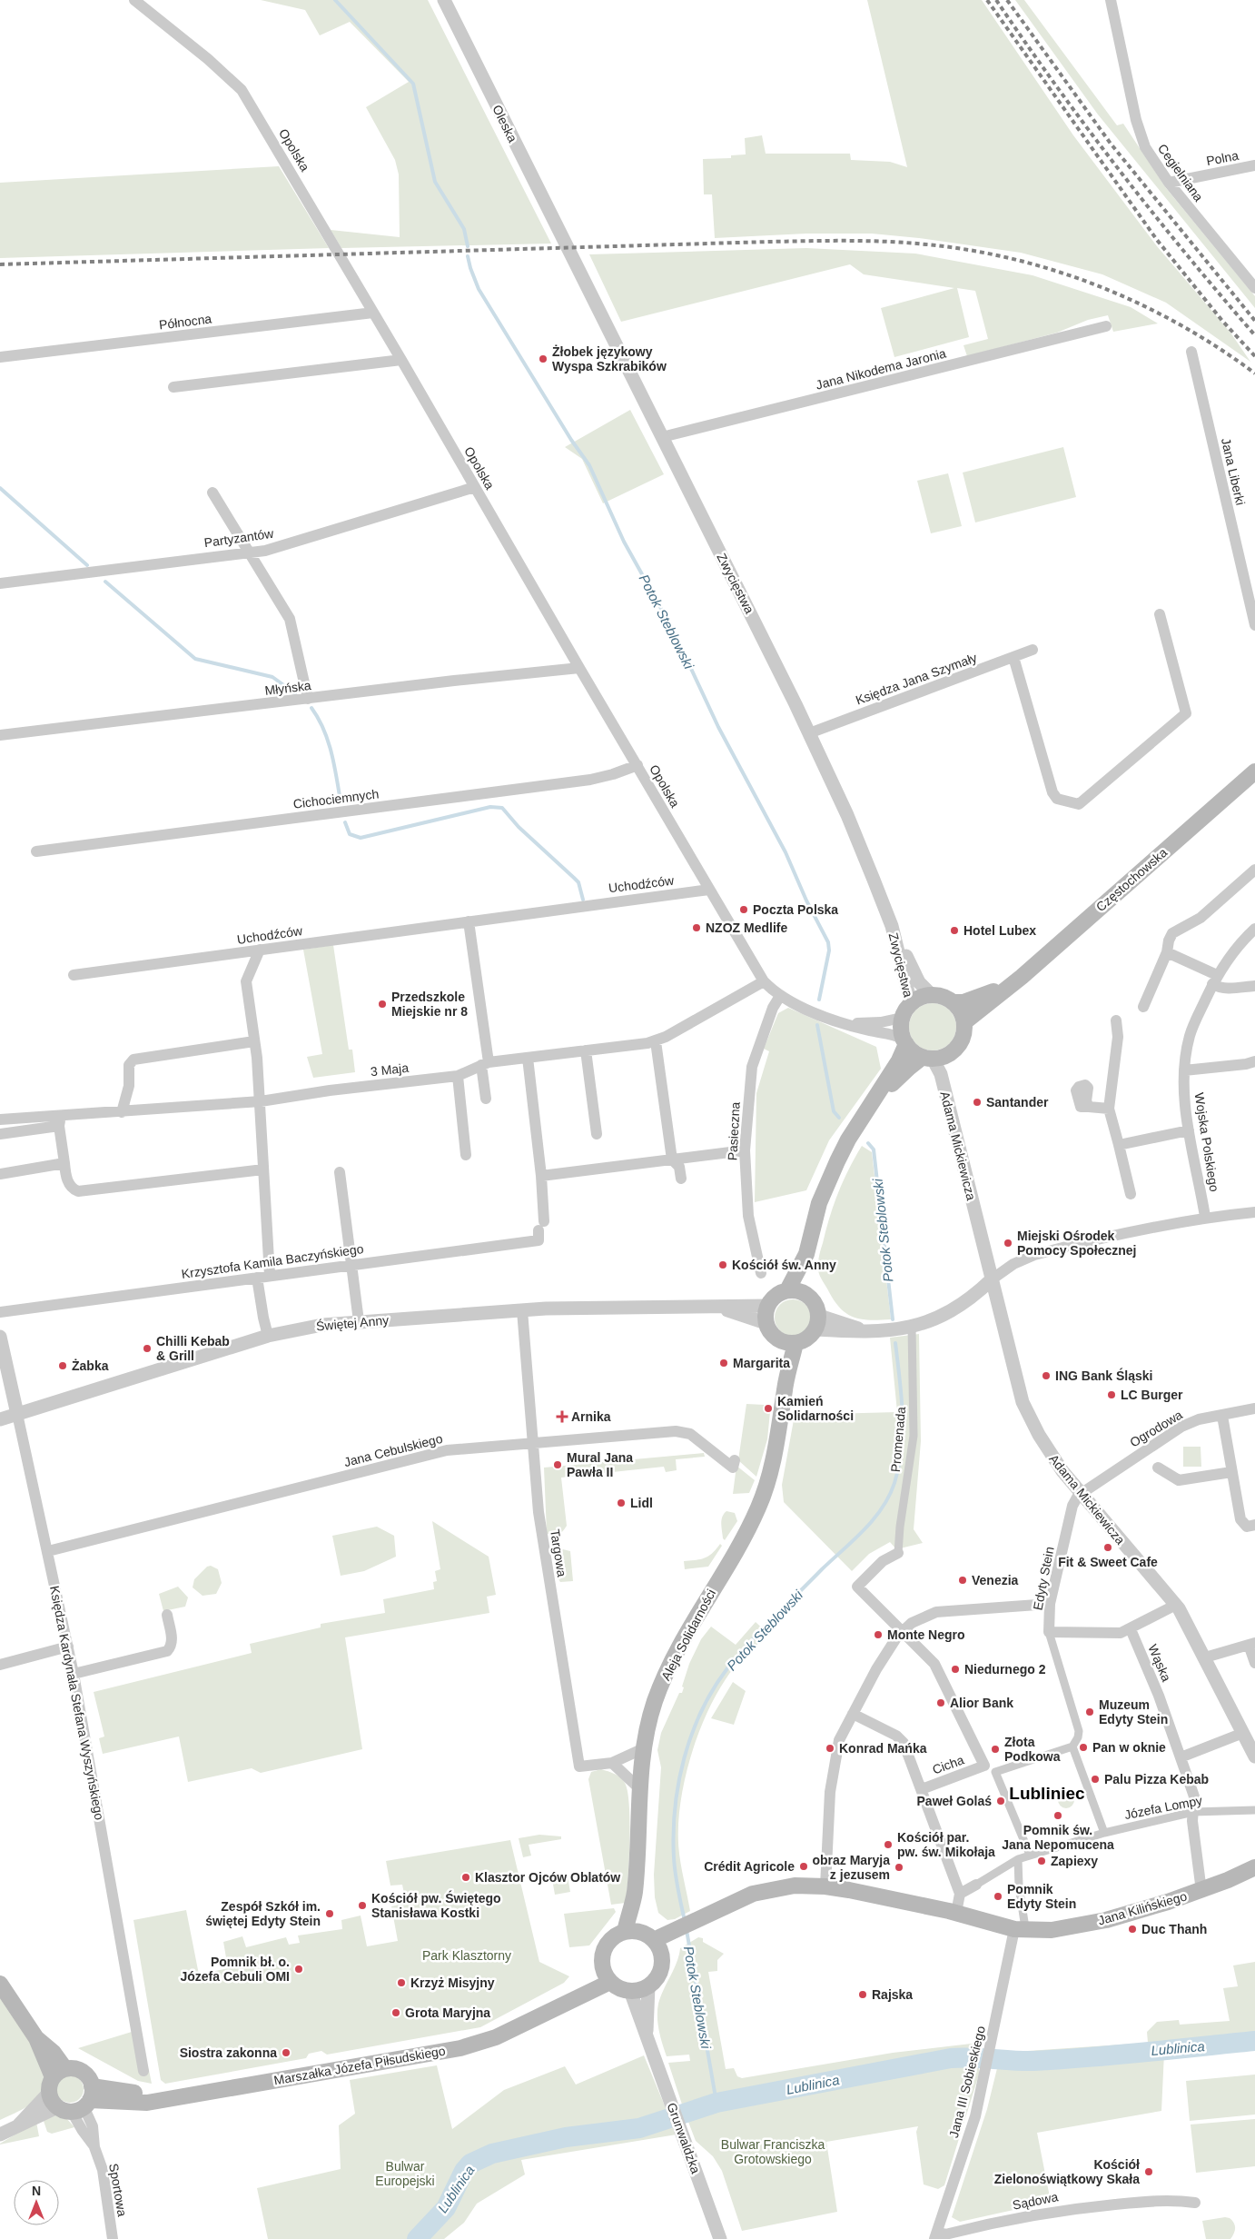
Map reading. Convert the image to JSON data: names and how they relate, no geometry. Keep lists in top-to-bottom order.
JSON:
{
  "streets": {
    "main road": [
      "Częstochowska",
      "Aleja Solidarności",
      "Jana Kilińskiego",
      "Marszałka Józefa Piłsudskiego"
    ],
    "street": [
      "Oleska",
      "Opolska",
      "Polna",
      "Cegielniana",
      "Północna",
      "Jana Nikodema Jaronia",
      "Jana Liberki",
      "Partyzantów",
      "Zwycięstwa",
      "Księdza Jana Szymały",
      "Młyńska",
      "Cichociemnych",
      "Uchodźców",
      "3 Maja",
      "Pasieczna",
      "Wojska Polskiego",
      "Adama Mickiewicza",
      "Krzysztofa Kamila Baczyńskiego",
      "Świętej Anny",
      "Ogrodowa",
      "Promenada",
      "Jana Cebulskiego",
      "Targowa",
      "Edyty Stein",
      "Wąska",
      "Księdza Kardynała Stefana Wyszyńskiego",
      "Cicha",
      "Józefa Lompy",
      "Jana III Sobieskiego",
      "Grunwaldzka",
      "Sportowa",
      "Sądowa"
    ]
  },
  "crossings": [
    ["Oleska", "Zwycięstwa"],
    ["Opolska", "Północna"],
    ["Opolska", "Partyzantów"],
    ["Opolska", "Młyńska"],
    ["Opolska", "Cichociemnych"],
    ["Opolska", "Uchodźców"],
    ["Opolska", "3 Maja"],
    ["Polna", "Cegielniana"],
    ["Jana Nikodema Jaronia", "Zwycięstwa"],
    ["Zwycięstwa", "Księdza Jana Szymały"],
    ["Zwycięstwa", "Częstochowska"],
    ["Zwycięstwa", "Adama Mickiewicza"],
    ["Częstochowska", "Adama Mickiewicza"],
    ["Adama Mickiewicza", "Ogrodowa"],
    ["Adama Mickiewicza", "Edyty Stein"],
    ["Świętej Anny", "Targowa"],
    ["Świętej Anny", "Aleja Solidarności"],
    ["Świętej Anny", "Księdza Kardynała Stefana Wyszyńskiego"],
    ["Ogrodowa", "Edyty Stein"],
    ["Jana Cebulskiego", "Targowa"],
    ["Jana Cebulskiego", "Księdza Kardynała Stefana Wyszyńskiego"],
    ["Targowa", "Aleja Solidarności"],
    ["Aleja Solidarności", "Marszałka Józefa Piłsudskiego"],
    ["Aleja Solidarności", "Grunwaldzka"],
    ["Wąska", "Józefa Lompy"],
    ["Wąska", "Jana Kilińskiego"],
    ["Jana Kilińskiego", "Jana III Sobieskiego"],
    ["Marszałka Józefa Piłsudskiego", "Grunwaldzka"],
    ["Marszałka Józefa Piłsudskiego", "Sportowa"],
    ["Jana III Sobieskiego", "Sądowa"]
  ],
  "districts": ["Lubliniec"],
  "water": ["Potok Steblowski", "Lublinica"],
  "parks": ["Park Klasztorny", "Bulwar Franciszka Grotowskiego", "Bulwar Europejski"],
  "places": {
    "other": [
      "Żłobek językowy Wyspa Szkrabików",
      "Poczta Polska",
      "NZOZ Medlife",
      "Hotel Lubex",
      "Przedszkole Miejskie nr 8",
      "Santander",
      "Miejski Ośrodek Pomocy Społecznej",
      "Kościół św. Anny",
      "Chilli Kebab & Grill",
      "Margarita",
      "Żabka",
      "ING Bank Śląski",
      "LC Burger",
      "Kamień Solidarności",
      "Mural Jana Pawła II",
      "Lidl",
      "Fit & Sweet Cafe",
      "Venezia",
      "Monte Negro",
      "Niedurnego 2",
      "Alior Bank",
      "Muzeum Edyty Stein",
      "Pan w oknie",
      "Konrad Mańka",
      "Złota Podkowa",
      "Palu Pizza Kebab",
      "Paweł Golaś",
      "Pomnik św. Jana Nepomucena",
      "Kościół par. pw. św. Mikołaja",
      "Zapiexy",
      "Crédit Agricole",
      "obraz Maryja z jezusem",
      "Klasztor Ojców Oblatów",
      "Pomnik Edyty Stein",
      "Kościół pw. Świętego Stanisława Kostki",
      "Zespół Szkół im. świętej Edyty Stein",
      "Duc Thanh",
      "Pomnik bł. o. Józefa Cebuli OMI",
      "Krzyż Misyjny",
      "Rajska",
      "Grota Maryjna",
      "Siostra zakonna",
      "Kościół Zielonoświątkowy Skała"
    ],
    "health": ["Arnika"]
  },
  "north": "top"
}
